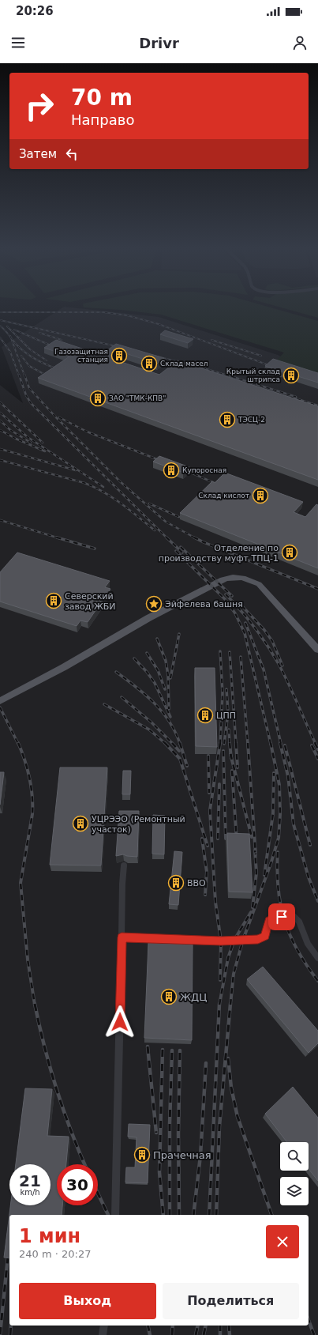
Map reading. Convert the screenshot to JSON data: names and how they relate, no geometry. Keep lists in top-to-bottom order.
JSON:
{
  "places": {
    "building": [
      "Газозащитная станция",
      "Склад масел",
      "Крытый склад штрипса",
      "ЗАО \"ТМК-КПВ\"",
      "ТЭСЦ-2",
      "Купоросная",
      "Склад кислот",
      "Отделение по производству муфт ТПЦ-1",
      "Северский завод ЖБИ",
      "ЦПП",
      "УЦРЭЭО (Ремонтный участок)",
      "ВВО",
      "ЖДЦ",
      "Прачечная"
    ],
    "place": ["Эйфелева башня"]
  },
  "page": {
    "status": "20:26",
    "header": "Drivr",
    "turn": ["70 m", "Направо"],
    "then": "Затем",
    "speed": "21 km/h",
    "limit": "30",
    "heading": ["1 мин", "240 m · 20:27"],
    "buttons": ["Выход", "Поделиться"]
  }
}
